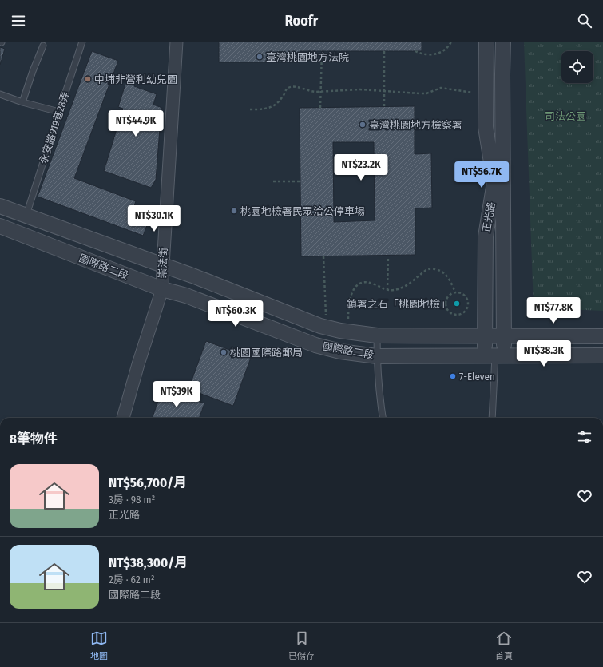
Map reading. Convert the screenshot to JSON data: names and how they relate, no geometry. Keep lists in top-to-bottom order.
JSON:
{
  "streets": {
    "street": ["正光路", "崇法街", "國際路二段"],
    "lane": ["永安路919巷28弄"]
  },
  "crossings": [
    ["永安路919巷28弄", "國際路二段"],
    ["正光路", "國際路二段"],
    ["崇法街", "國際路二段"]
  ],
  "parks": ["司法公園"],
  "places": [
    "臺灣桃園地方法院",
    "中埔非營利幼兒園",
    "臺灣桃園地方檢察署",
    "桃園地檢署民眾洽公停車場",
    "鎮署之石「桃園地檢」",
    "桃園國際路郵局",
    "7-Eleven"
  ],
  "page": {
    "header": "Roofr",
    "price": [
      "NT$44.9K",
      "NT$23.2K",
      "NT$56.7K",
      "NT$30.1K",
      "NT$77.8K",
      "NT$60.3K",
      "NT$38.3K",
      "NT$39K"
    ],
    "heading": "8筆物件",
    "list": [
      {
        "name": "NT$56,700/月",
        "note": "3房 · 98 m² · 正光路"
      },
      {
        "name": "NT$38,300/月",
        "note": "2房 · 62 m² · 國際路二段"
      }
    ],
    "tabs": ["地圖", "已儲存", "首頁"]
  }
}
